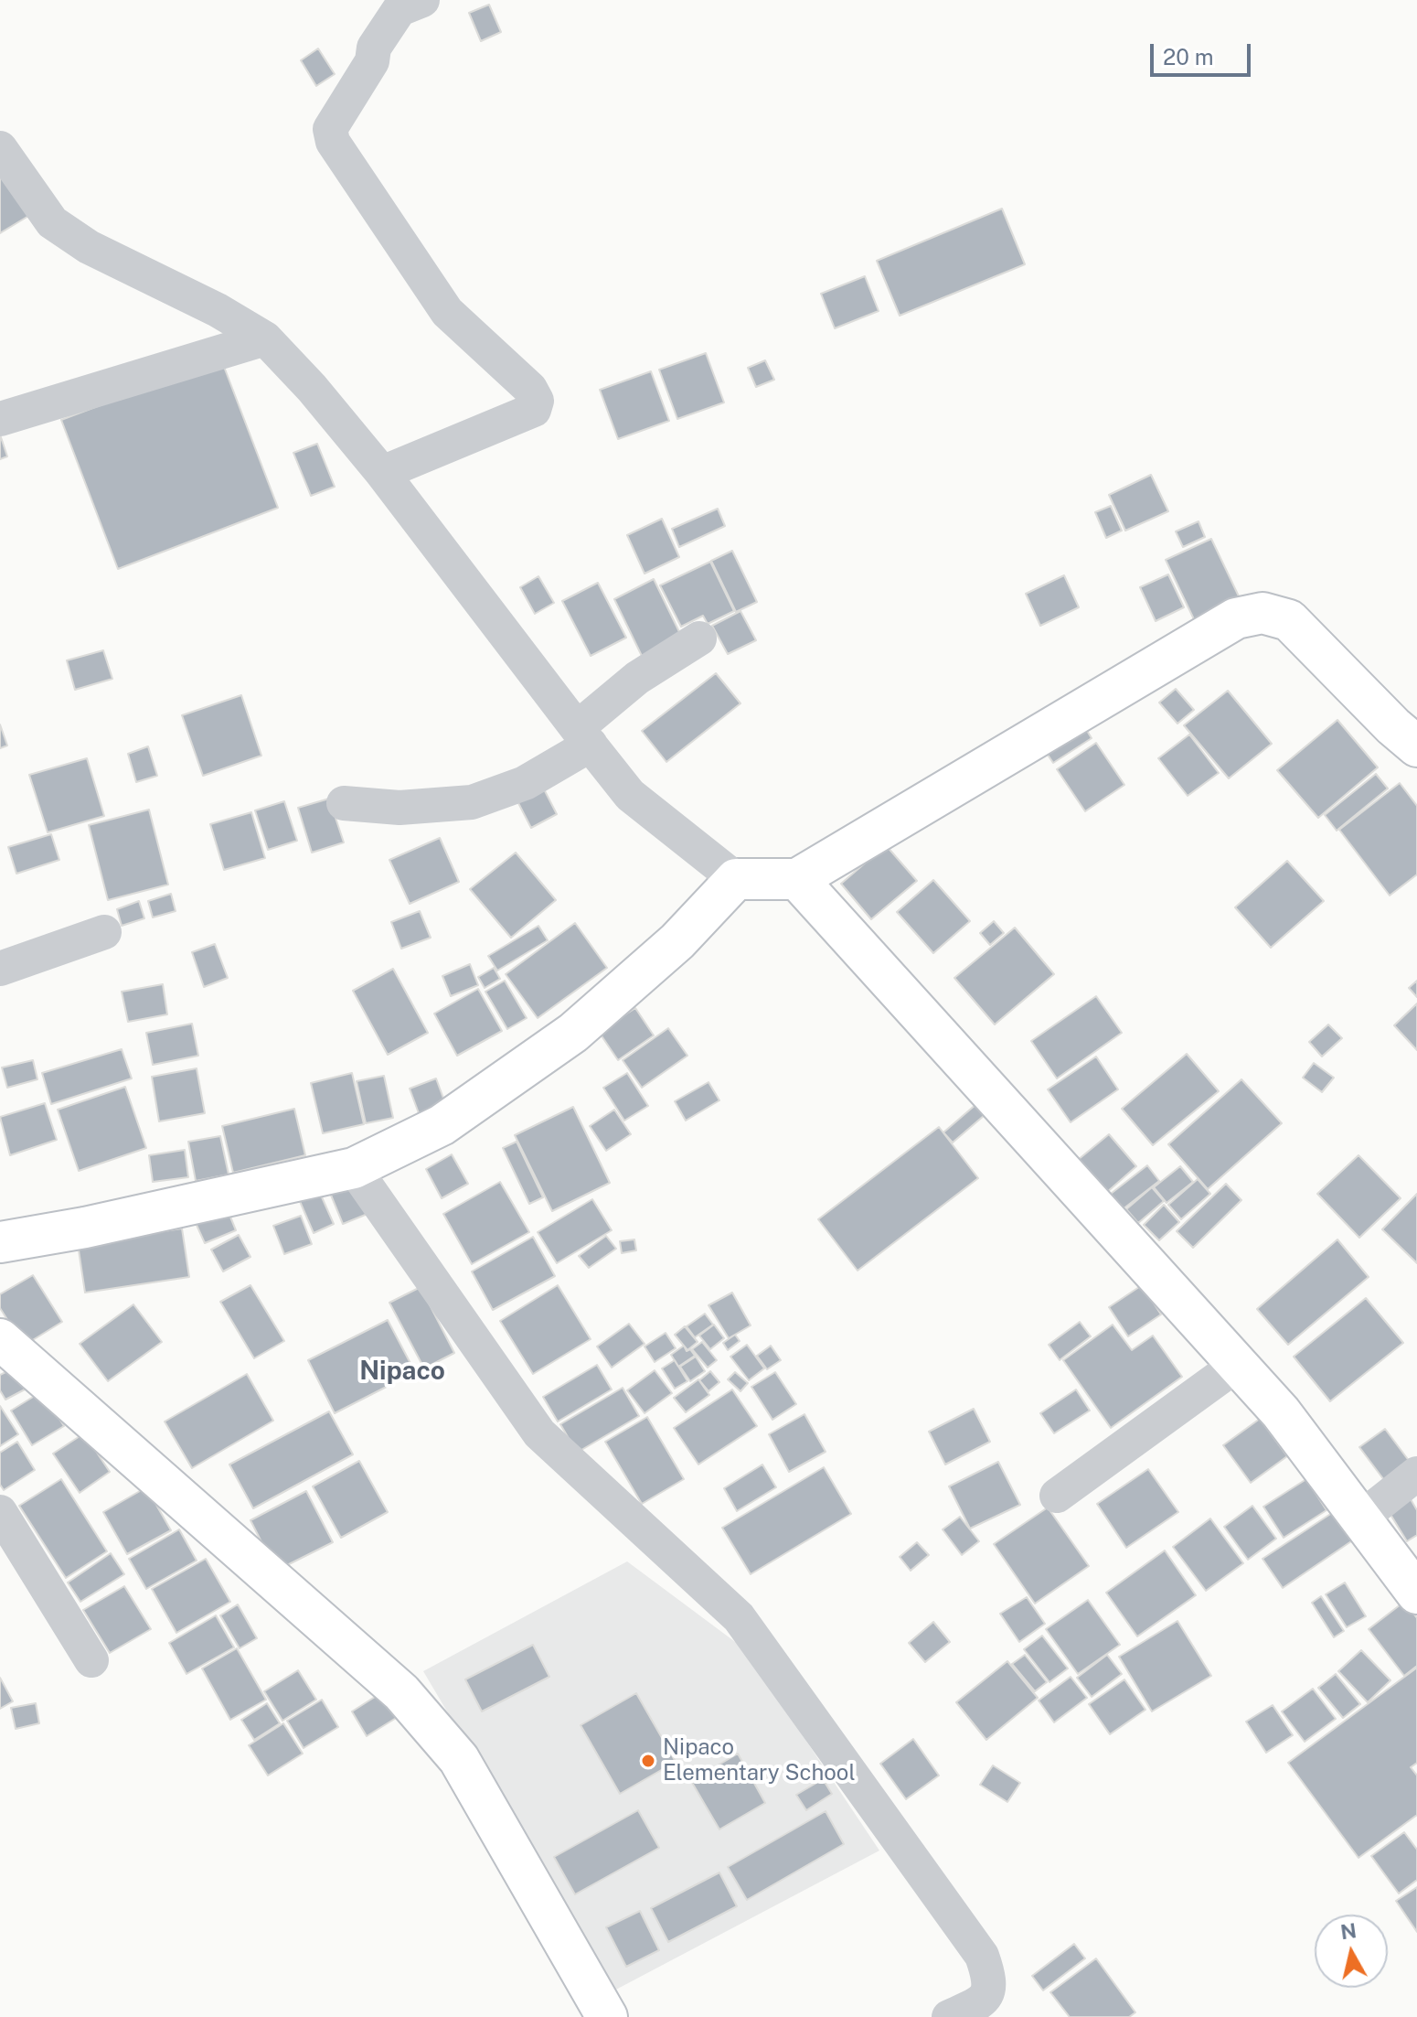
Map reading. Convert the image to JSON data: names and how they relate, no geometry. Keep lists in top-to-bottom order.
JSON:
{
  "districts": ["Nipaco"],
  "places": ["Nipaco Elementary School"],
  "scale_bar": "20 m",
  "north": "top"
}
